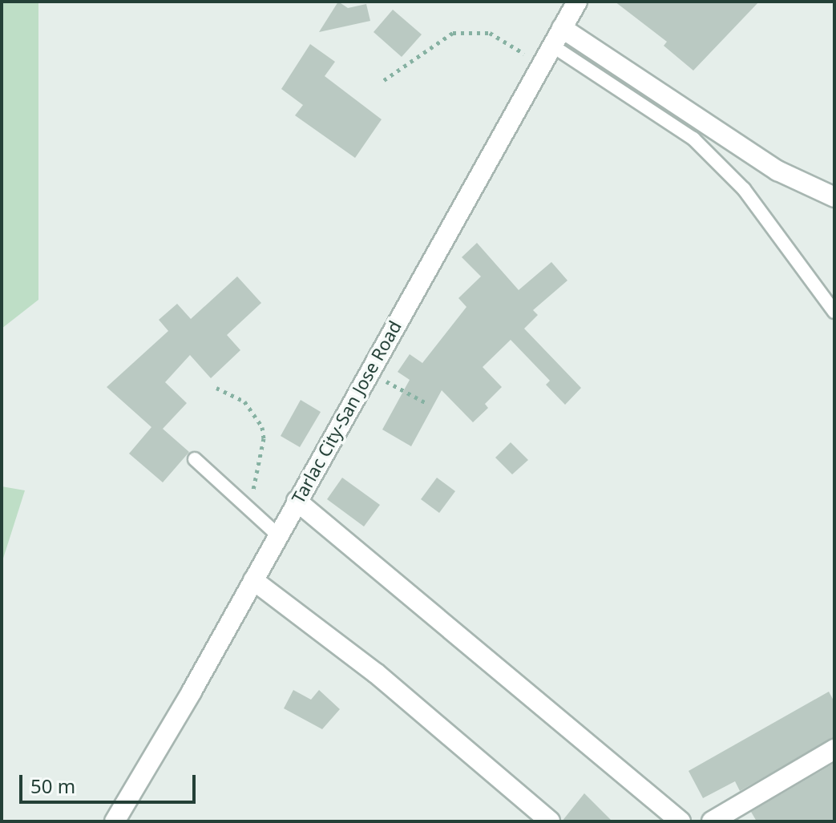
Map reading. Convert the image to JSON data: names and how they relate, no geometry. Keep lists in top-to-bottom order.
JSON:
{
  "streets": {
    "street": ["Tarlac City-San Jose Road"]
  },
  "scale_bar": "50 m"
}
